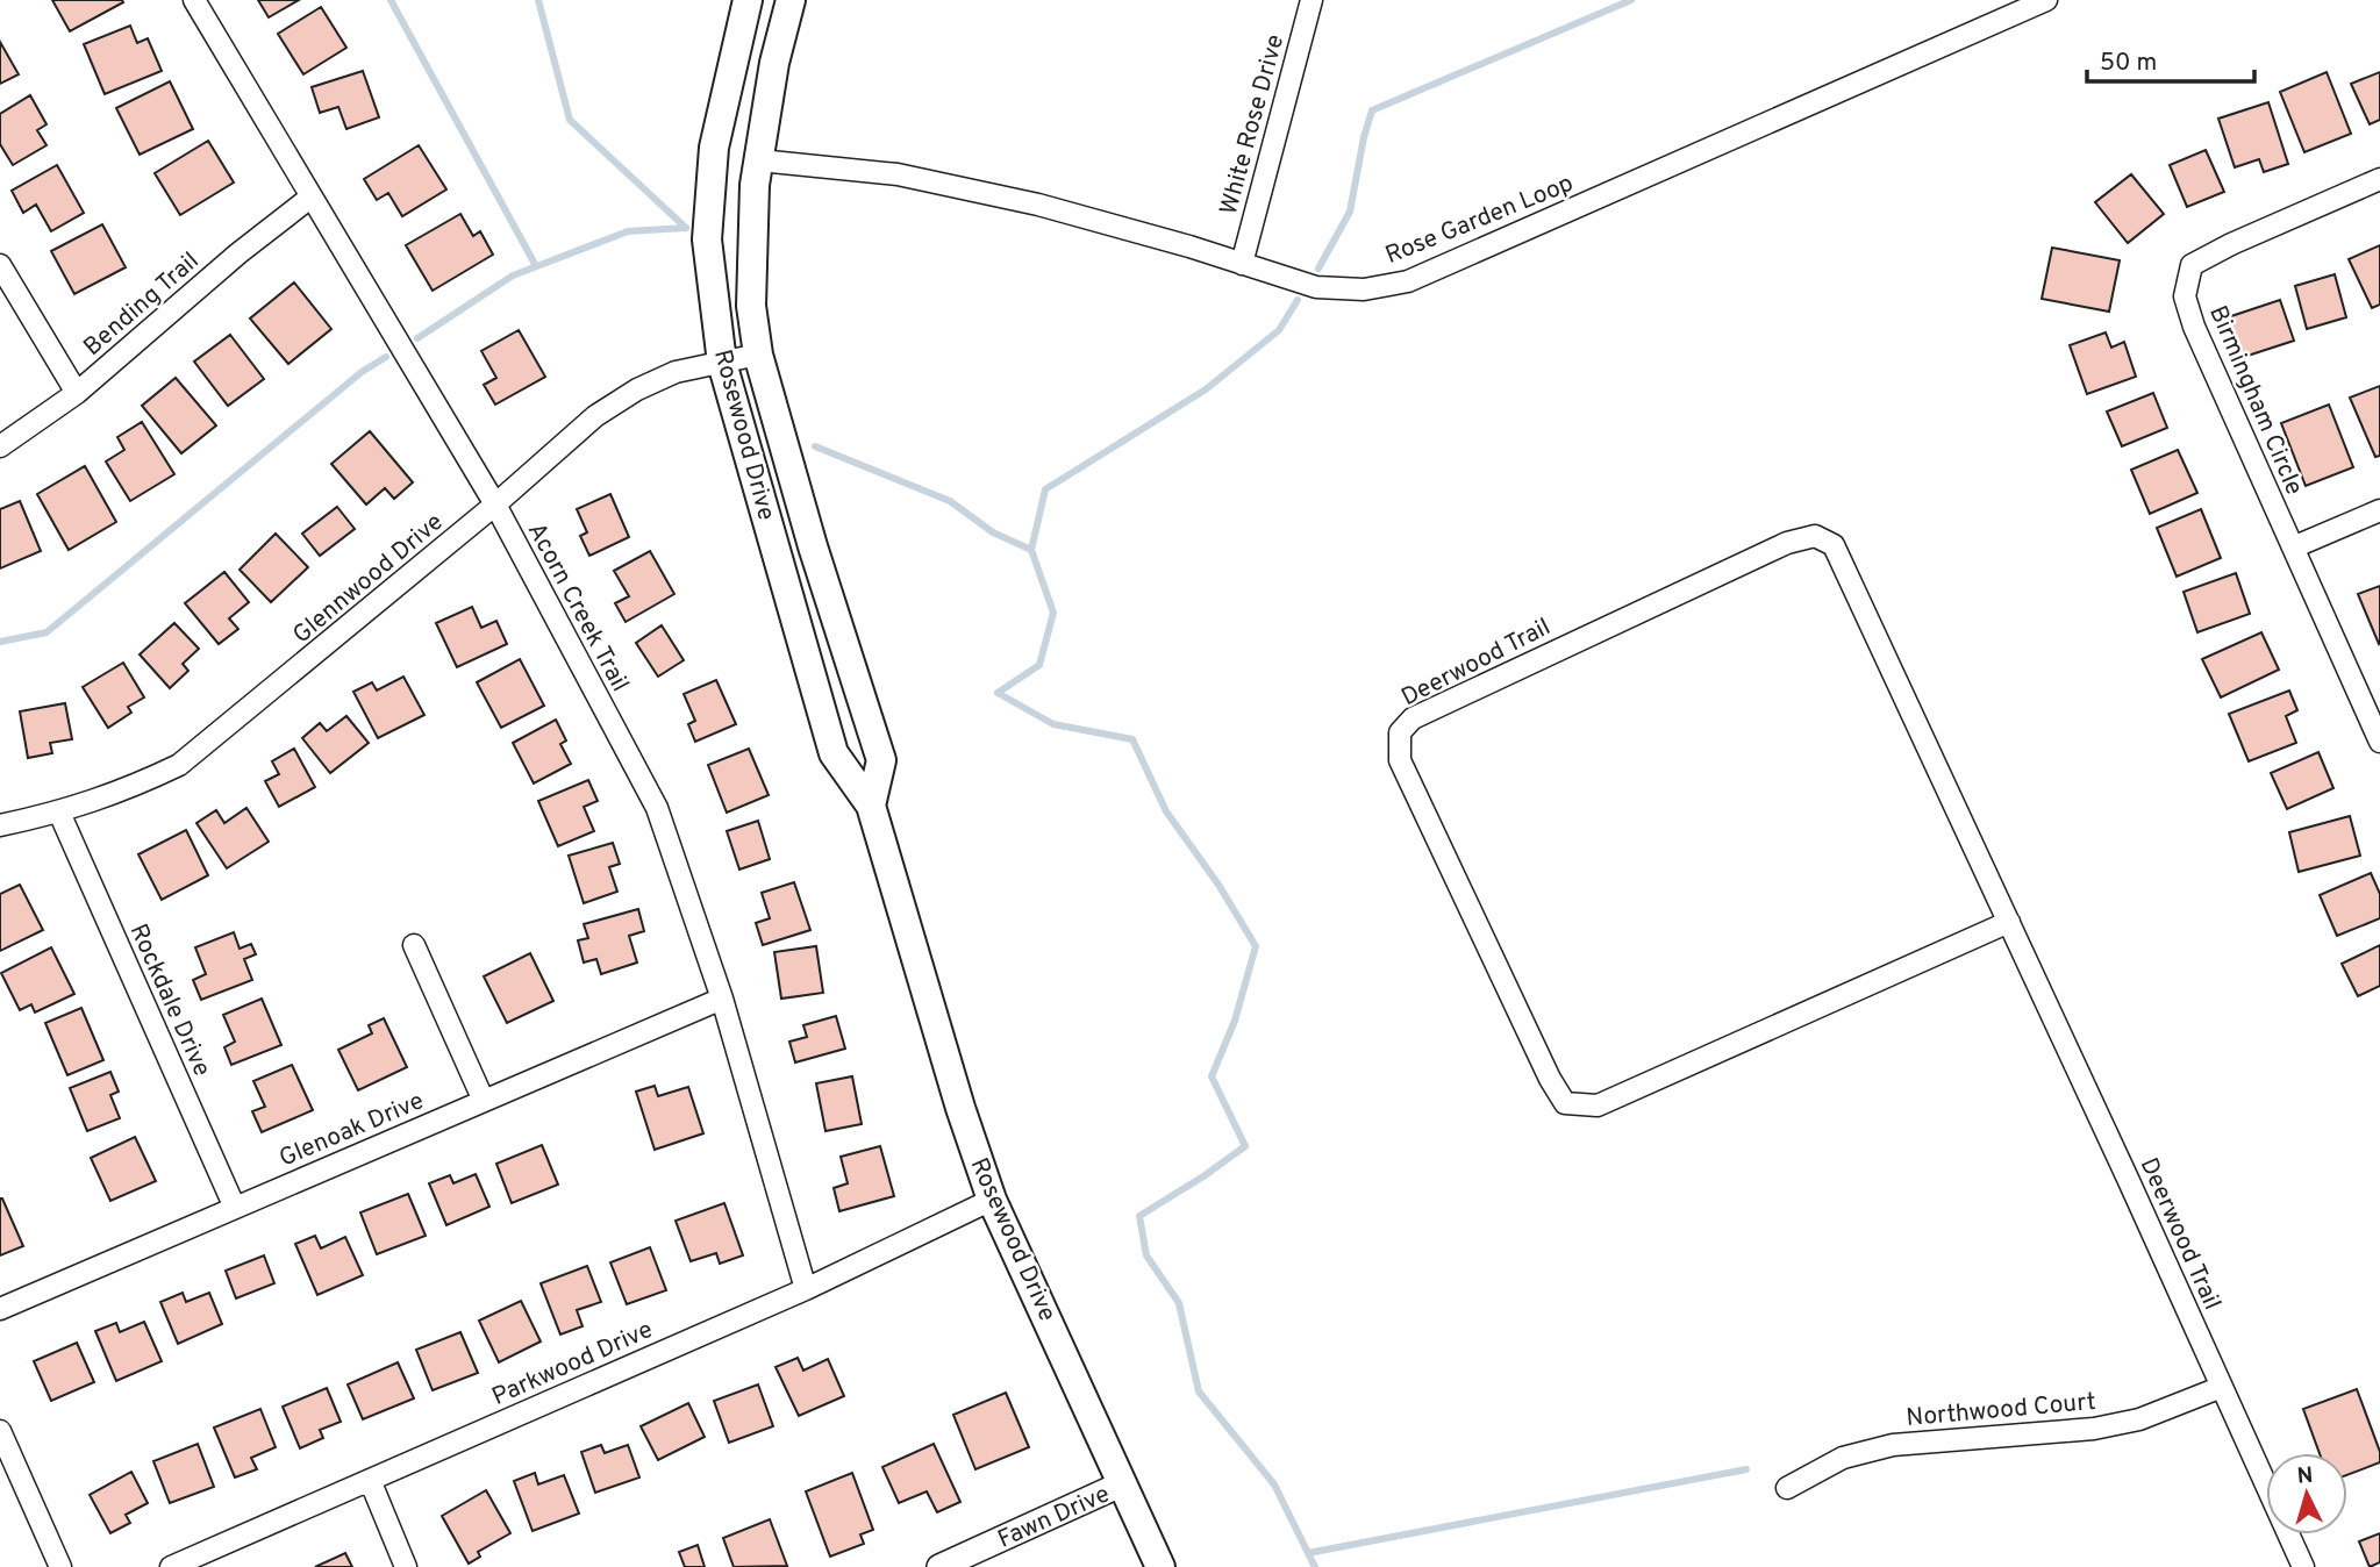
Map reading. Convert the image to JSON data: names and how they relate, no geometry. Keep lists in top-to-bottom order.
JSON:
{
  "streets": {
    "main road": ["Rosewood Drive"],
    "street": [
      "White Rose Drive",
      "Rose Garden Loop",
      "Bending Trail",
      "Birmingham Circle",
      "Glennwood Drive",
      "Acorn Creek Trail",
      "Deerwood Trail",
      "Rockdale Drive",
      "Glenoak Drive",
      "Parkwood Drive",
      "Northwood Court",
      "Fawn Drive"
    ]
  },
  "crossings": [
    ["White Rose Drive", "Rose Garden Loop"],
    ["Rose Garden Loop", "Rosewood Drive"],
    ["Bending Trail", "Acorn Creek Trail"],
    ["Rosewood Drive", "Glennwood Drive"],
    ["Rosewood Drive", "Parkwood Drive"],
    ["Rosewood Drive", "Fawn Drive"],
    ["Glennwood Drive", "Acorn Creek Trail"],
    ["Glennwood Drive", "Rockdale Drive"],
    ["Acorn Creek Trail", "Glenoak Drive"],
    ["Acorn Creek Trail", "Parkwood Drive"],
    ["Deerwood Trail", "Northwood Court"],
    ["Rockdale Drive", "Glenoak Drive"]
  ],
  "scale_bar": "50 m",
  "north": "top"
}
